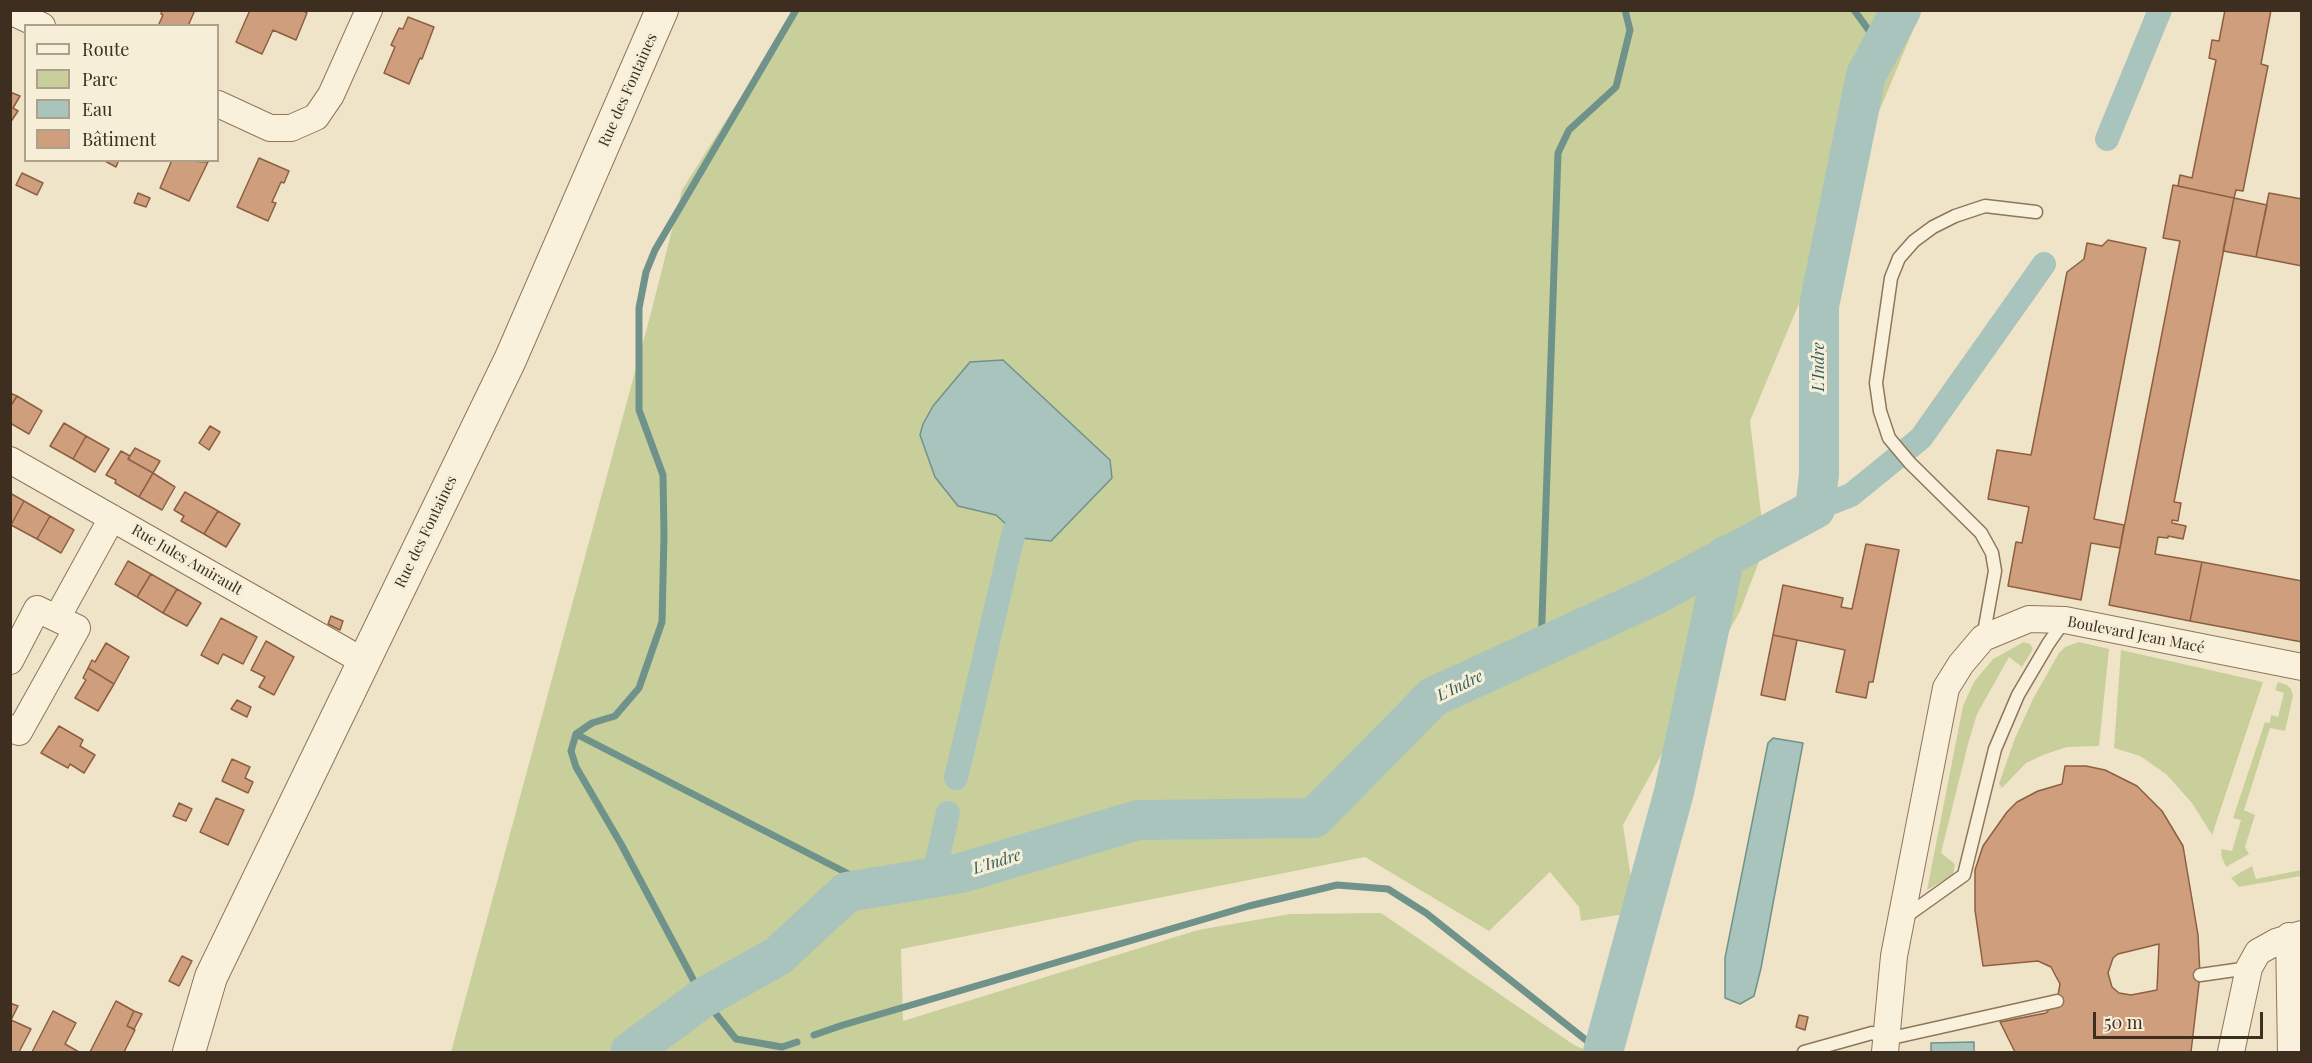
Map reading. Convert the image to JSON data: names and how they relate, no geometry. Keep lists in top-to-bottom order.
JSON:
{
  "streets": {
    "street": ["Rue des Fontaines", "Rue Jules Amirault", "Boulevard Jean Macé"]
  },
  "crossings": [
    ["Rue des Fontaines", "Rue Jules Amirault"]
  ],
  "water": ["L'Indre"],
  "legend": [
    "Route",
    "Parc",
    "Eau",
    "Bâtiment"
  ],
  "scale_bar": "50 m"
}
